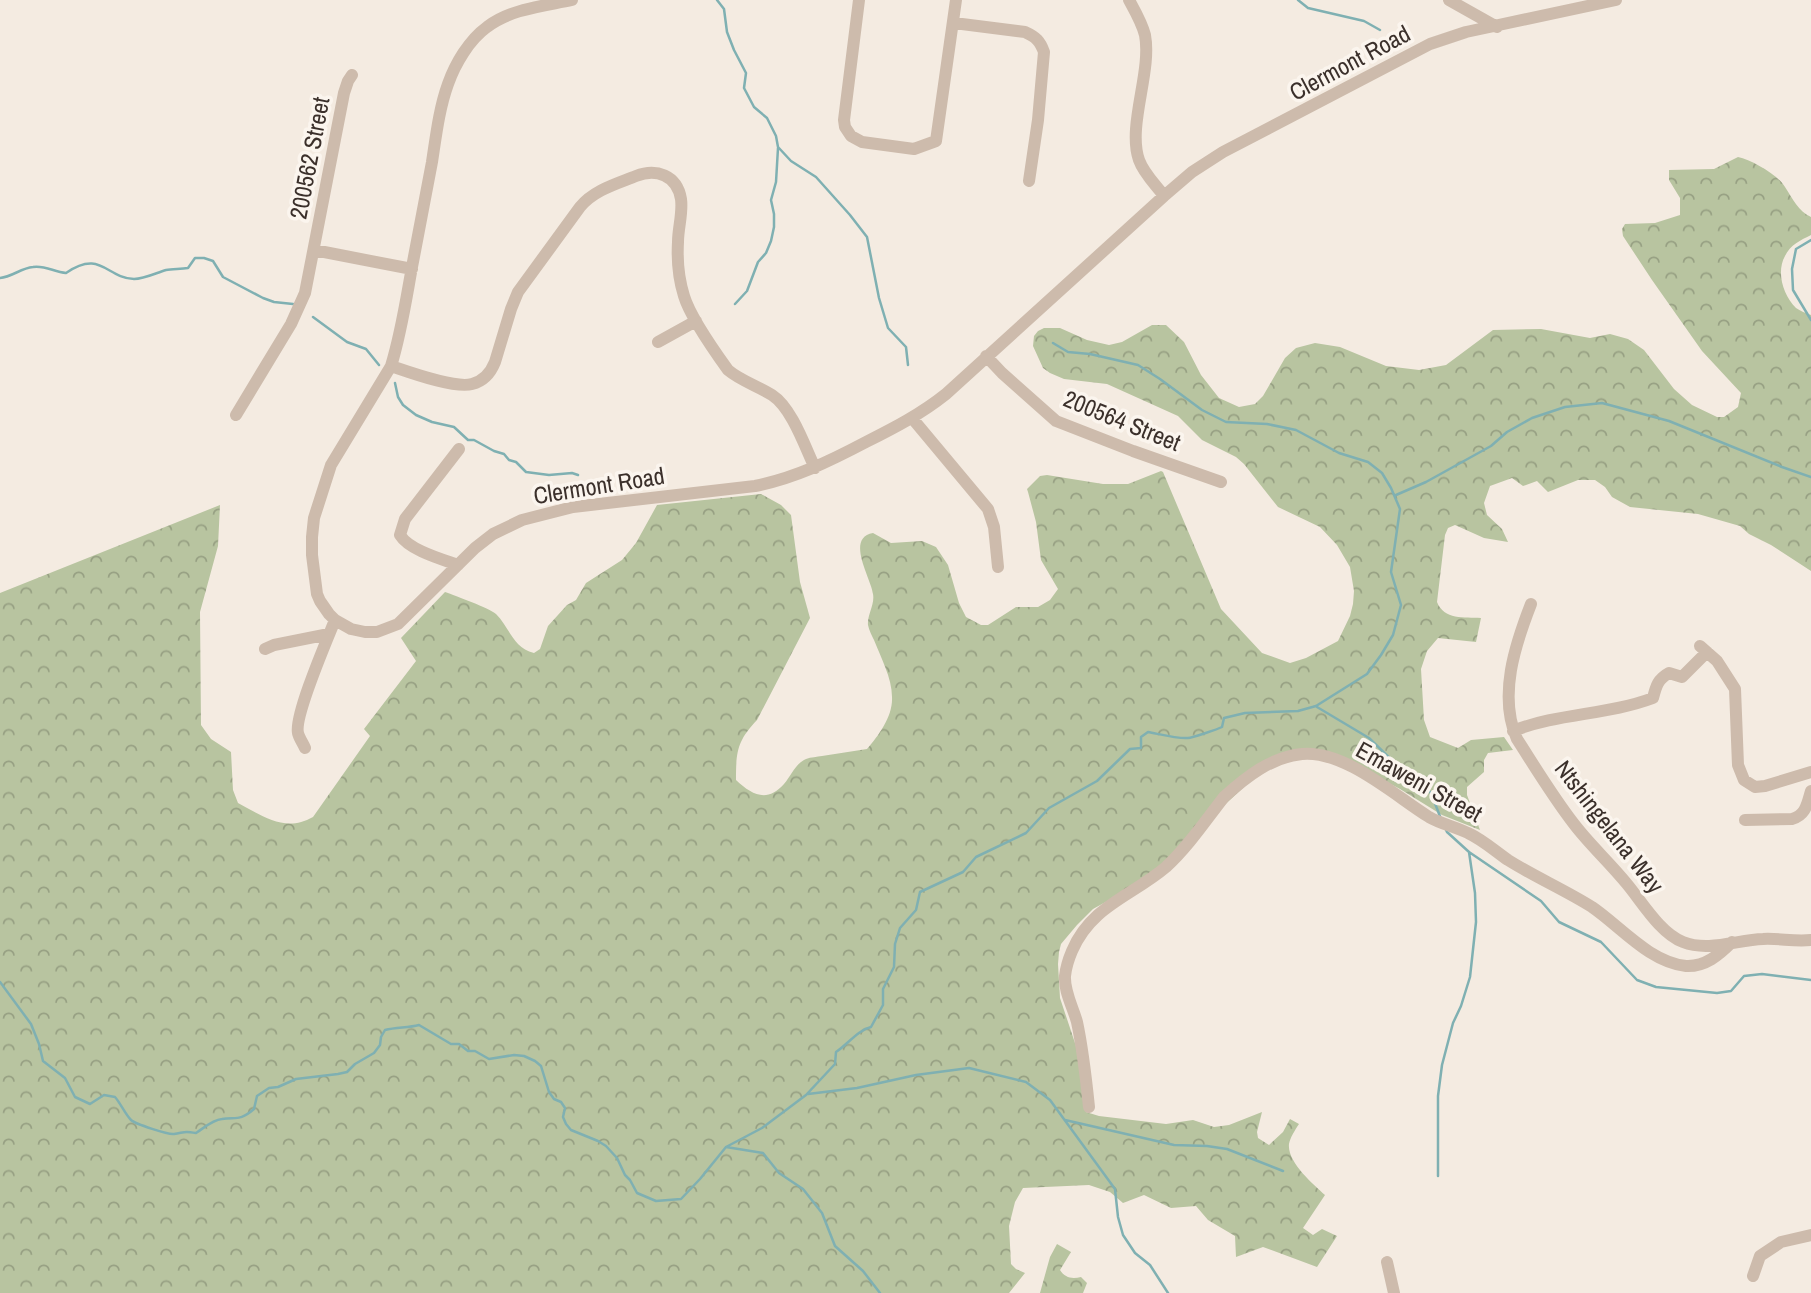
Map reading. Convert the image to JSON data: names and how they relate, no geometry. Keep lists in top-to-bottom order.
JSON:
{
  "streets": {
    "street": [
      "Clermont Road",
      "200562 Street",
      "200564 Street",
      "Emaweni Street",
      "Ntshingelana Way"
    ]
  },
  "crossings": [
    ["Clermont Road", "200564 Street"],
    ["Emaweni Street", "Ntshingelana Way"]
  ]
}
